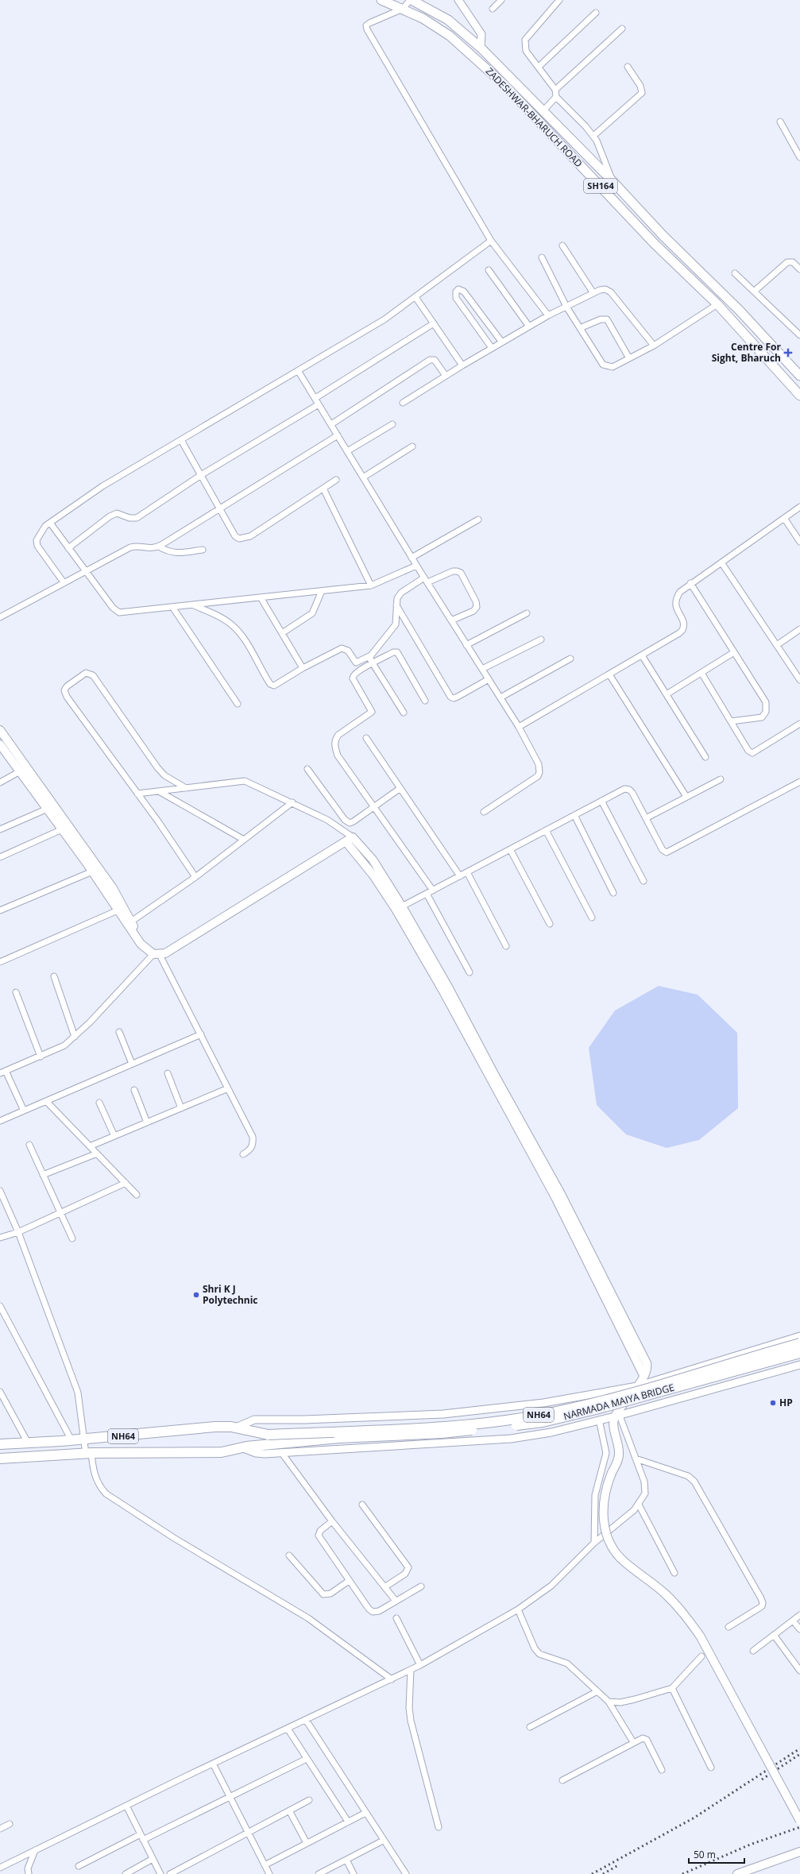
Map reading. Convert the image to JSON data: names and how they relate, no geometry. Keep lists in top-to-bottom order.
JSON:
{
  "streets": {
    "highway": ["NARMADA MAIYA BRIDGE", "NH64"],
    "main road": ["ZADESHWAR-BHARUCH ROAD", "SH164"]
  },
  "crossings": [
    ["NARMADA MAIYA BRIDGE", "NH64"]
  ],
  "places": {
    "health": ["Centre For Sight, Bharuch"],
    "other": ["Shri K J Polytechnic", "HP"]
  },
  "scale_bar": "50 m"
}
